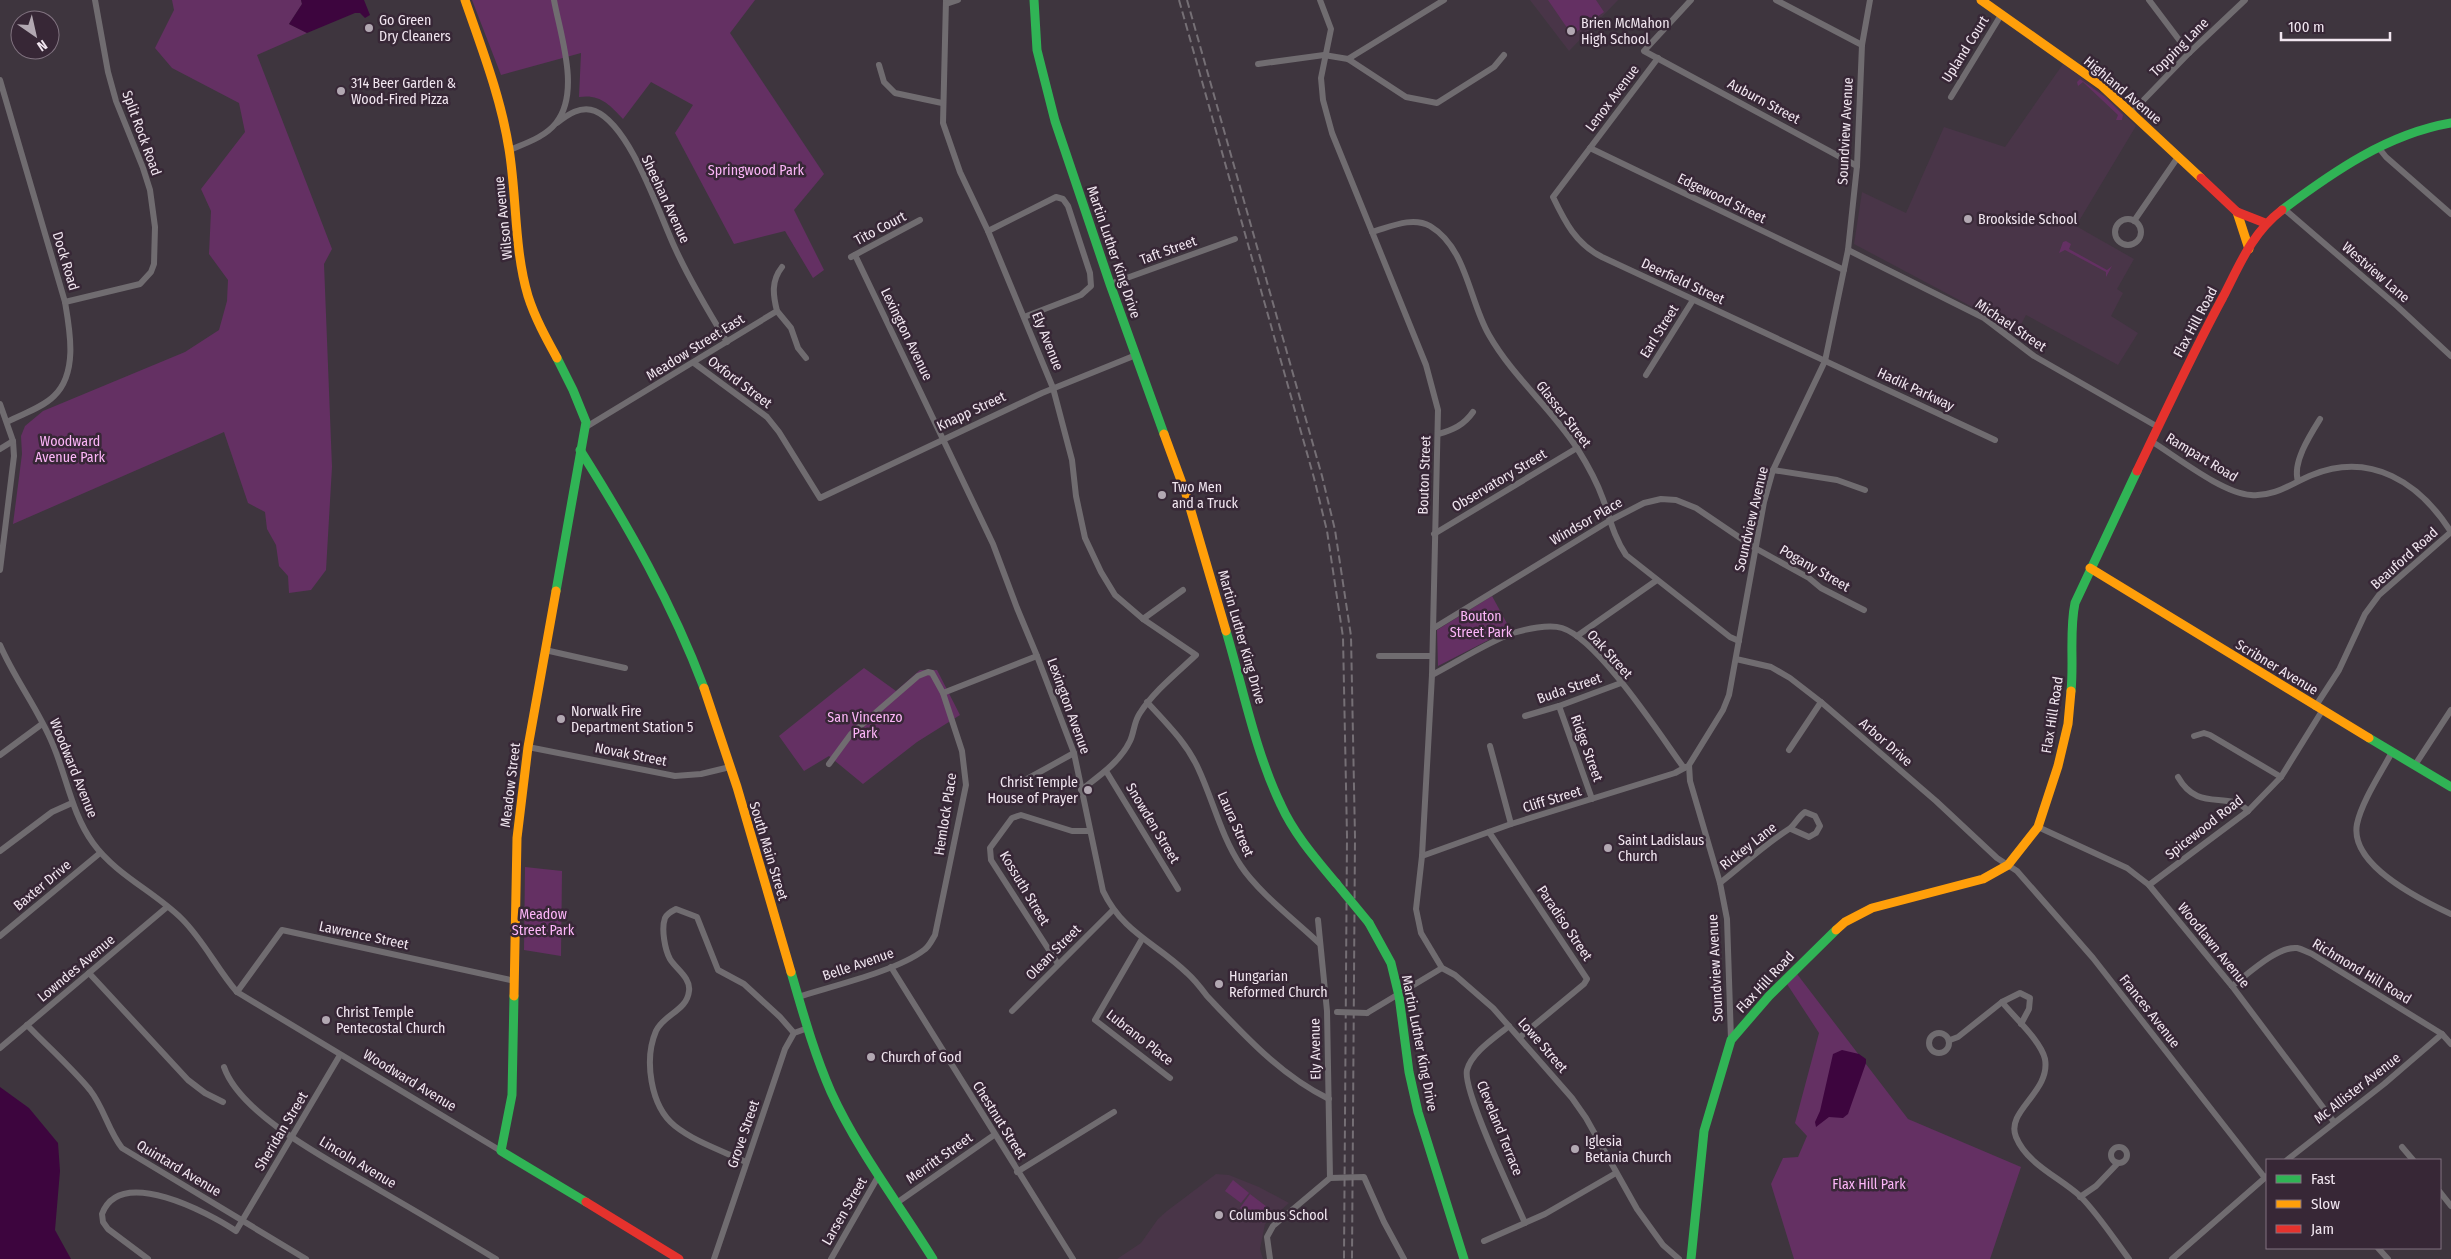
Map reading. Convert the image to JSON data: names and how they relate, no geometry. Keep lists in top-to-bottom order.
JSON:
{
  "streets": {
    "main road": [
      "Highland Avenue",
      "Wilson Avenue",
      "Martin Luther King Drive",
      "Flax Hill Road",
      "Scribner Avenue",
      "Woodward Avenue",
      "Meadow Street",
      "South Main Street"
    ],
    "street": [
      "Topping Lane",
      "Upland Court",
      "Lenox Avenue",
      "Auburn Street",
      "Soundview Avenue",
      "Split Rock Road",
      "Edgewood Street",
      "Sheehan Avenue",
      "Tito Court",
      "Taft Street",
      "Dock Road",
      "Westview Lane",
      "Deerfield Street",
      "Michael Street",
      "Earl Street",
      "Lexington Avenue",
      "Ely Avenue",
      "Meadow Street East",
      "Oxford Street",
      "Hadik Parkway",
      "Knapp Street",
      "Glasser Street",
      "Rampart Road",
      "Bouton Street",
      "Observatory Street",
      "Windsor Place",
      "Beauford Road",
      "Pogany Street",
      "Oak Street",
      "Buda Street",
      "Arbor Drive",
      "Ridge Street",
      "Novak Street",
      "Cliff Street",
      "Hemlock Place",
      "Snowden Street",
      "Laura Street",
      "Spicewood Road",
      "Rickey Lane",
      "Baxter Drive",
      "Kossuth Street",
      "Paradiso Street",
      "Lawrence Street",
      "Woodlawn Avenue",
      "Olean Street",
      "Belle Avenue",
      "Lowndes Avenue",
      "Richmond Hill Road",
      "Frances Avenue",
      "Lubrano Place",
      "Lowe Street",
      "Mc Allister Avenue",
      "Chestnut Street",
      "Cleveland Terrace",
      "Sheridan Street",
      "Grove Street",
      "Merritt Street",
      "Lincoln Avenue",
      "Quintard Avenue",
      "Larsen Street"
    ]
  },
  "crossings": [
    ["Topping Lane", "Highland Avenue"],
    ["Upland Court", "Highland Avenue"],
    ["Highland Avenue", "Flax Hill Road"],
    ["Lenox Avenue", "Auburn Street"],
    ["Lenox Avenue", "Edgewood Street"],
    ["Lenox Avenue", "Deerfield Street"],
    ["Auburn Street", "Soundview Avenue"],
    ["Soundview Avenue", "Edgewood Street"],
    ["Soundview Avenue", "Deerfield Street"],
    ["Soundview Avenue", "Flax Hill Road"],
    ["Soundview Avenue", "Michael Street"],
    ["Soundview Avenue", "Hadik Parkway"],
    ["Soundview Avenue", "Glasser Street"],
    ["Soundview Avenue", "Windsor Place"],
    ["Soundview Avenue", "Pogany Street"],
    ["Soundview Avenue", "Oak Street"],
    ["Soundview Avenue", "Arbor Drive"],
    ["Soundview Avenue", "Cliff Street"],
    ["Soundview Avenue", "Rickey Lane"],
    ["Split Rock Road", "Dock Road"],
    ["Sheehan Avenue", "Wilson Avenue"],
    ["Sheehan Avenue", "Meadow Street East"],
    ["Wilson Avenue", "Meadow Street East"],
    ["Wilson Avenue", "Meadow Street"],
    ["Tito Court", "Lexington Avenue"],
    ["Taft Street", "Martin Luther King Drive"],
    ["Martin Luther King Drive", "Knapp Street"],
    ["Westview Lane", "Flax Hill Road"],
    ["Deerfield Street", "Earl Street"],
    ["Deerfield Street", "Hadik Parkway"],
    ["Flax Hill Road", "Michael Street"],
    ["Flax Hill Road", "Rampart Road"],
    ["Flax Hill Road", "Scribner Avenue"],
    ["Flax Hill Road", "Arbor Drive"],
    ["Flax Hill Road", "Woodlawn Avenue"],
    ["Flax Hill Road", "Frances Avenue"],
    ["Lexington Avenue", "Ely Avenue"],
    ["Lexington Avenue", "Knapp Street"],
    ["Lexington Avenue", "Kossuth Street"],
    ["Lexington Avenue", "Olean Street"],
    ["Lexington Avenue", "Lubrano Place"],
    ["Ely Avenue", "Knapp Street"],
    ["Ely Avenue", "Laura Street"],
    ["Meadow Street East", "Oxford Street"],
    ["Meadow Street East", "Meadow Street"],
    ["Oxford Street", "Knapp Street"],
    ["Glasser Street", "Bouton Street"],
    ["Glasser Street", "Observatory Street"],
    ["Glasser Street", "Windsor Place"],
    ["Rampart Road", "Beauford Road"],
    ["Bouton Street", "Observatory Street"],
    ["Bouton Street", "Windsor Place"],
    ["Bouton Street", "Oak Street"],
    ["Bouton Street", "Cliff Street"],
    ["Bouton Street", "Lowe Street"],
    ["Windsor Place", "Pogany Street"],
    ["Beauford Road", "Scribner Avenue"],
    ["Beauford Road", "Spicewood Road"],
    ["Oak Street", "Buda Street"],
    ["Oak Street", "Cliff Street"],
    ["Scribner Avenue", "Spicewood Road"],
    ["Buda Street", "Ridge Street"],
    ["Arbor Drive", "Frances Avenue"],
    ["Ridge Street", "Cliff Street"],
    ["Novak Street", "Meadow Street"],
    ["Novak Street", "South Main Street"],
    ["Woodward Avenue", "Meadow Street"],
    ["Woodward Avenue", "Baxter Drive"],
    ["Woodward Avenue", "Lawrence Street"],
    ["Woodward Avenue", "Lowndes Avenue"],
    ["Woodward Avenue", "Sheridan Street"],
    ["Meadow Street", "South Main Street"],
    ["Meadow Street", "Lawrence Street"],
    ["Cliff Street", "Paradiso Street"],
    ["Hemlock Place", "Belle Avenue"],
    ["Spicewood Road", "Woodlawn Avenue"],
    ["South Main Street", "Belle Avenue"],
    ["South Main Street", "Merritt Street"],
    ["South Main Street", "Larsen Street"],
    ["Kossuth Street", "Olean Street"],
    ["Paradiso Street", "Lowe Street"],
    ["Woodlawn Avenue", "Richmond Hill Road"],
    ["Woodlawn Avenue", "Mc Allister Avenue"],
    ["Belle Avenue", "Chestnut Street"],
    ["Lowndes Avenue", "Quintard Avenue"],
    ["Richmond Hill Road", "Mc Allister Avenue"],
    ["Lowe Street", "Cleveland Terrace"],
    ["Chestnut Street", "Merritt Street"],
    ["Sheridan Street", "Lincoln Avenue"],
    ["Sheridan Street", "Quintard Avenue"]
  ],
  "parks": [
    "Springwood Park",
    "Woodward Avenue Park",
    "Bouton Street Park",
    "San Vincenzo Park",
    "Meadow Street Park",
    "Flax Hill Park"
  ],
  "places": [
    "Go Green Dry Cleaners",
    "Brien McMahon High School",
    "314 Beer Garden & Wood-Fired Pizza",
    "Brookside School",
    "Two Men and a Truck",
    "Norwalk Fire Department Station 5",
    "Christ Temple House of Prayer",
    "Saint Ladislaus Church",
    "Hungarian Reformed Church",
    "Christ Temple Pentecostal Church",
    "Church of God",
    "Iglesia Betania Church",
    "Columbus School"
  ],
  "legend": ["Fast", "Slow", "Jam"],
  "scale_bar": "100 m",
  "north": "bottom right"
}
